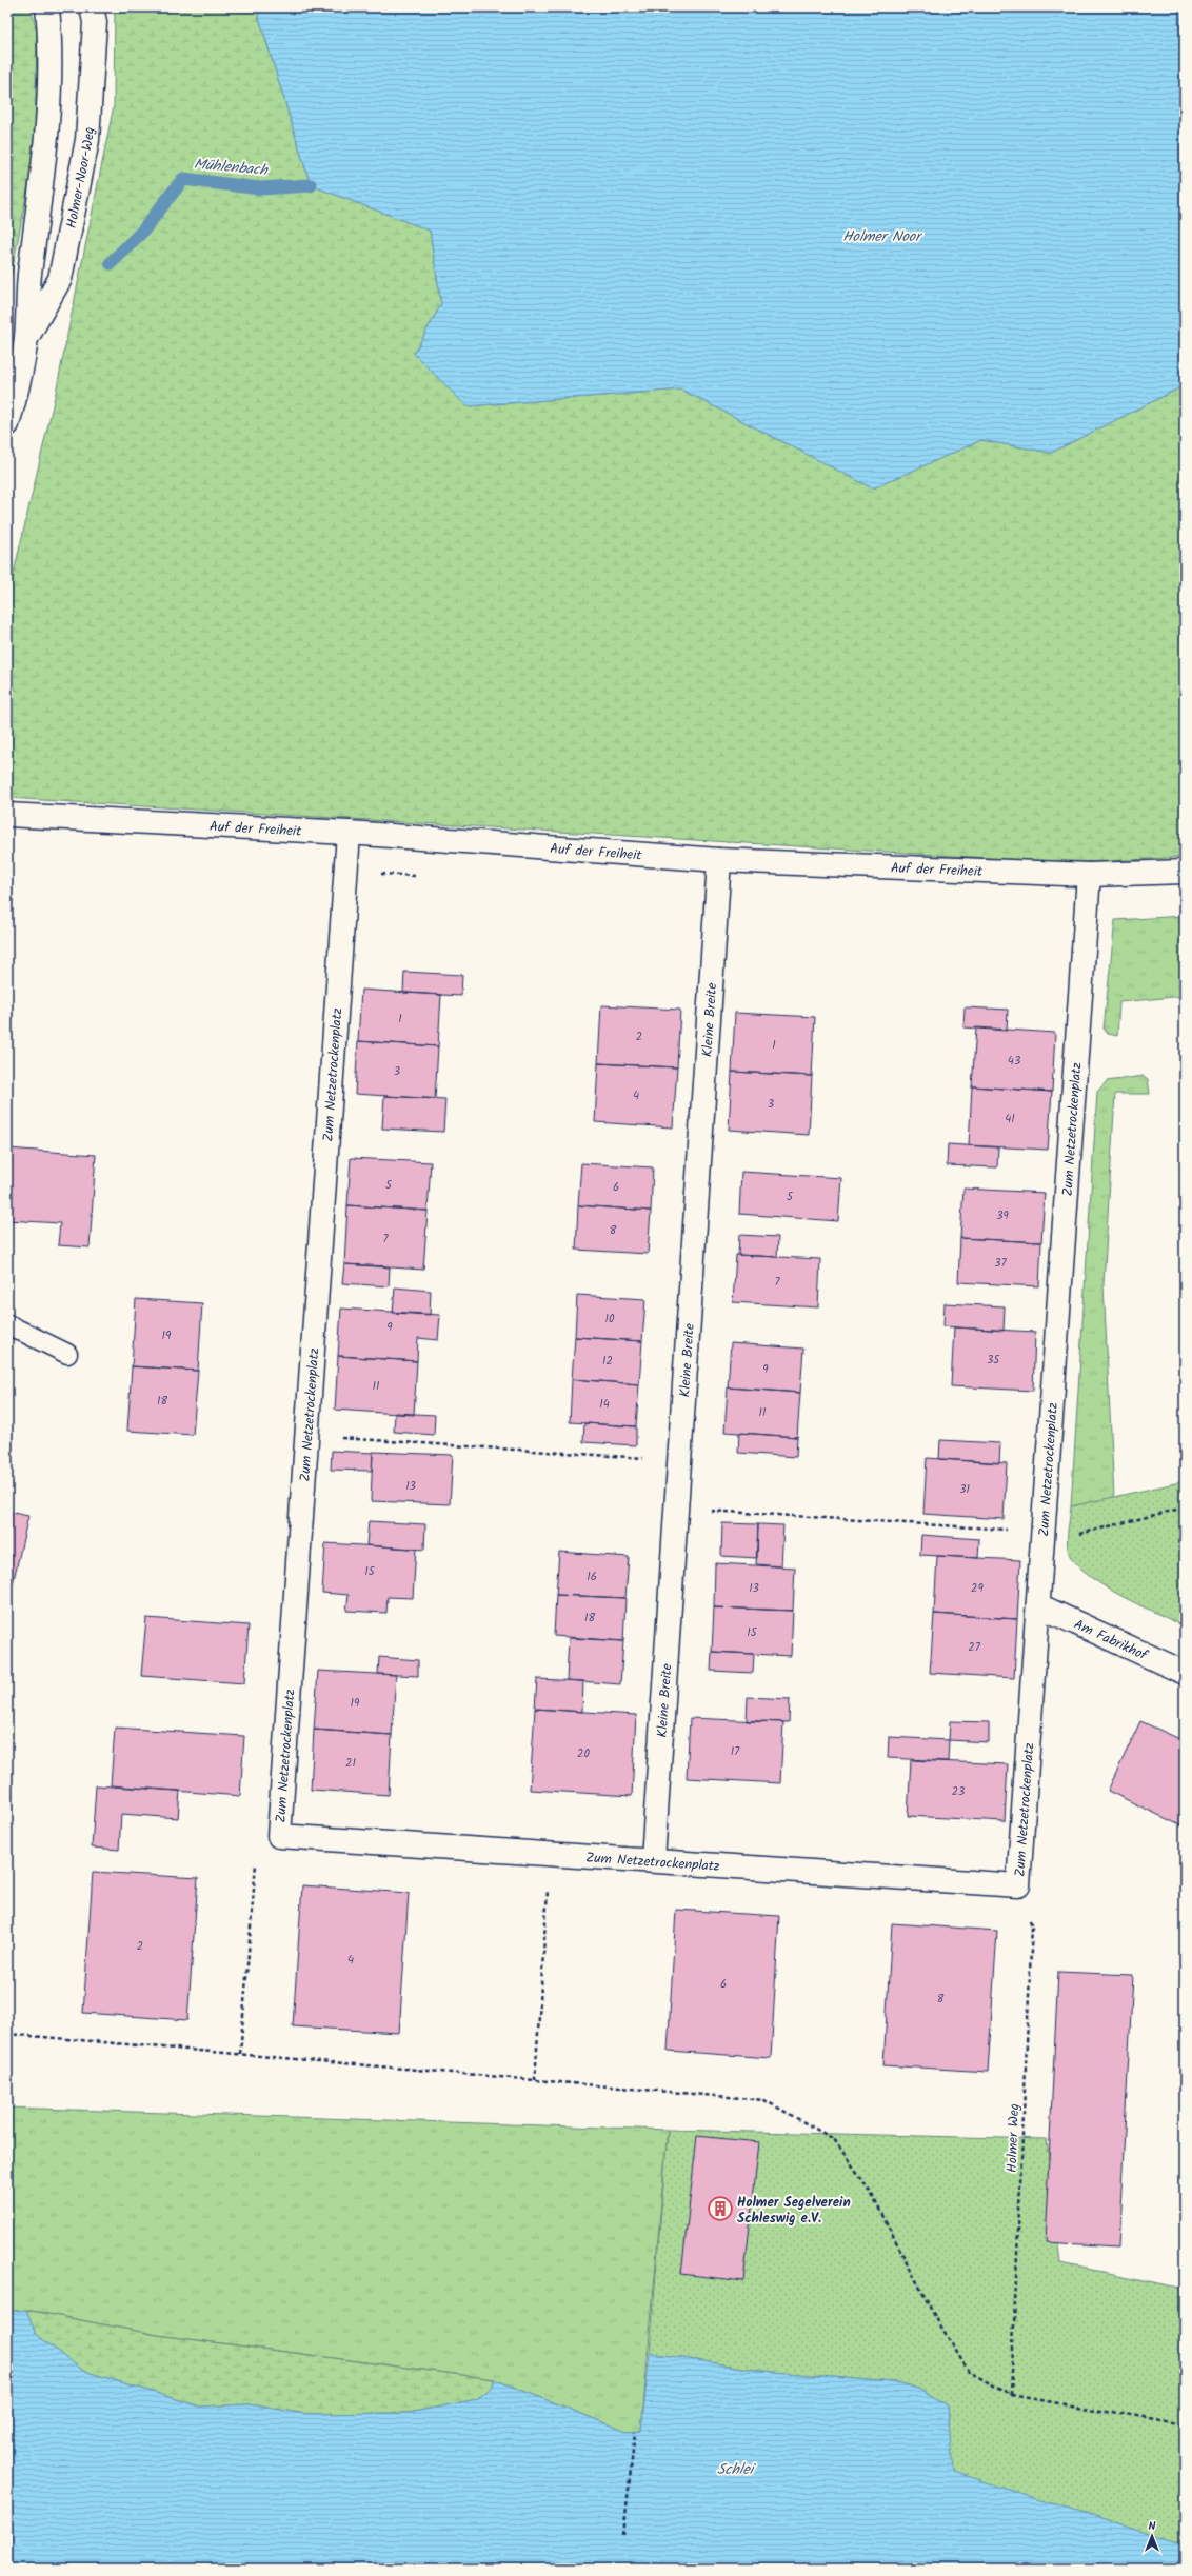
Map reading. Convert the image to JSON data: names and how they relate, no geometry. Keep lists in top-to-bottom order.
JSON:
{
  "streets": {
    "street": [
      "Holmer-Noor-Weg",
      "Auf der Freiheit",
      "Kleine Breite",
      "Zum Netzetrockenplatz",
      "Am Fabrikhof"
    ],
    "path": ["Holmer Weg"]
  },
  "crossings": [
    ["Auf der Freiheit", "Kleine Breite"],
    ["Auf der Freiheit", "Zum Netzetrockenplatz"],
    ["Kleine Breite", "Zum Netzetrockenplatz"],
    ["Zum Netzetrockenplatz", "Am Fabrikhof"],
    ["Zum Netzetrockenplatz", "Holmer Weg"]
  ],
  "water": ["Mühlenbach", "Holmer Noor", "Schlei"],
  "places": {
    "building": ["Holmer Segelverein Schleswig e.V."]
  },
  "house_numbers": [
    "1",
    "2",
    "1",
    "43",
    "3",
    "4",
    "3",
    "41",
    "5",
    "6",
    "5",
    "39",
    "8",
    "7",
    "37",
    "7",
    "10",
    "9",
    "19",
    "35",
    "12",
    "9",
    "11",
    "18",
    "14",
    "11",
    "13",
    "31",
    "15",
    "16",
    "13",
    "29",
    "18",
    "15",
    "27",
    "19",
    "17",
    "20",
    "21",
    "23",
    "2",
    "4",
    "6",
    "8"
  ],
  "north": "top"
}
